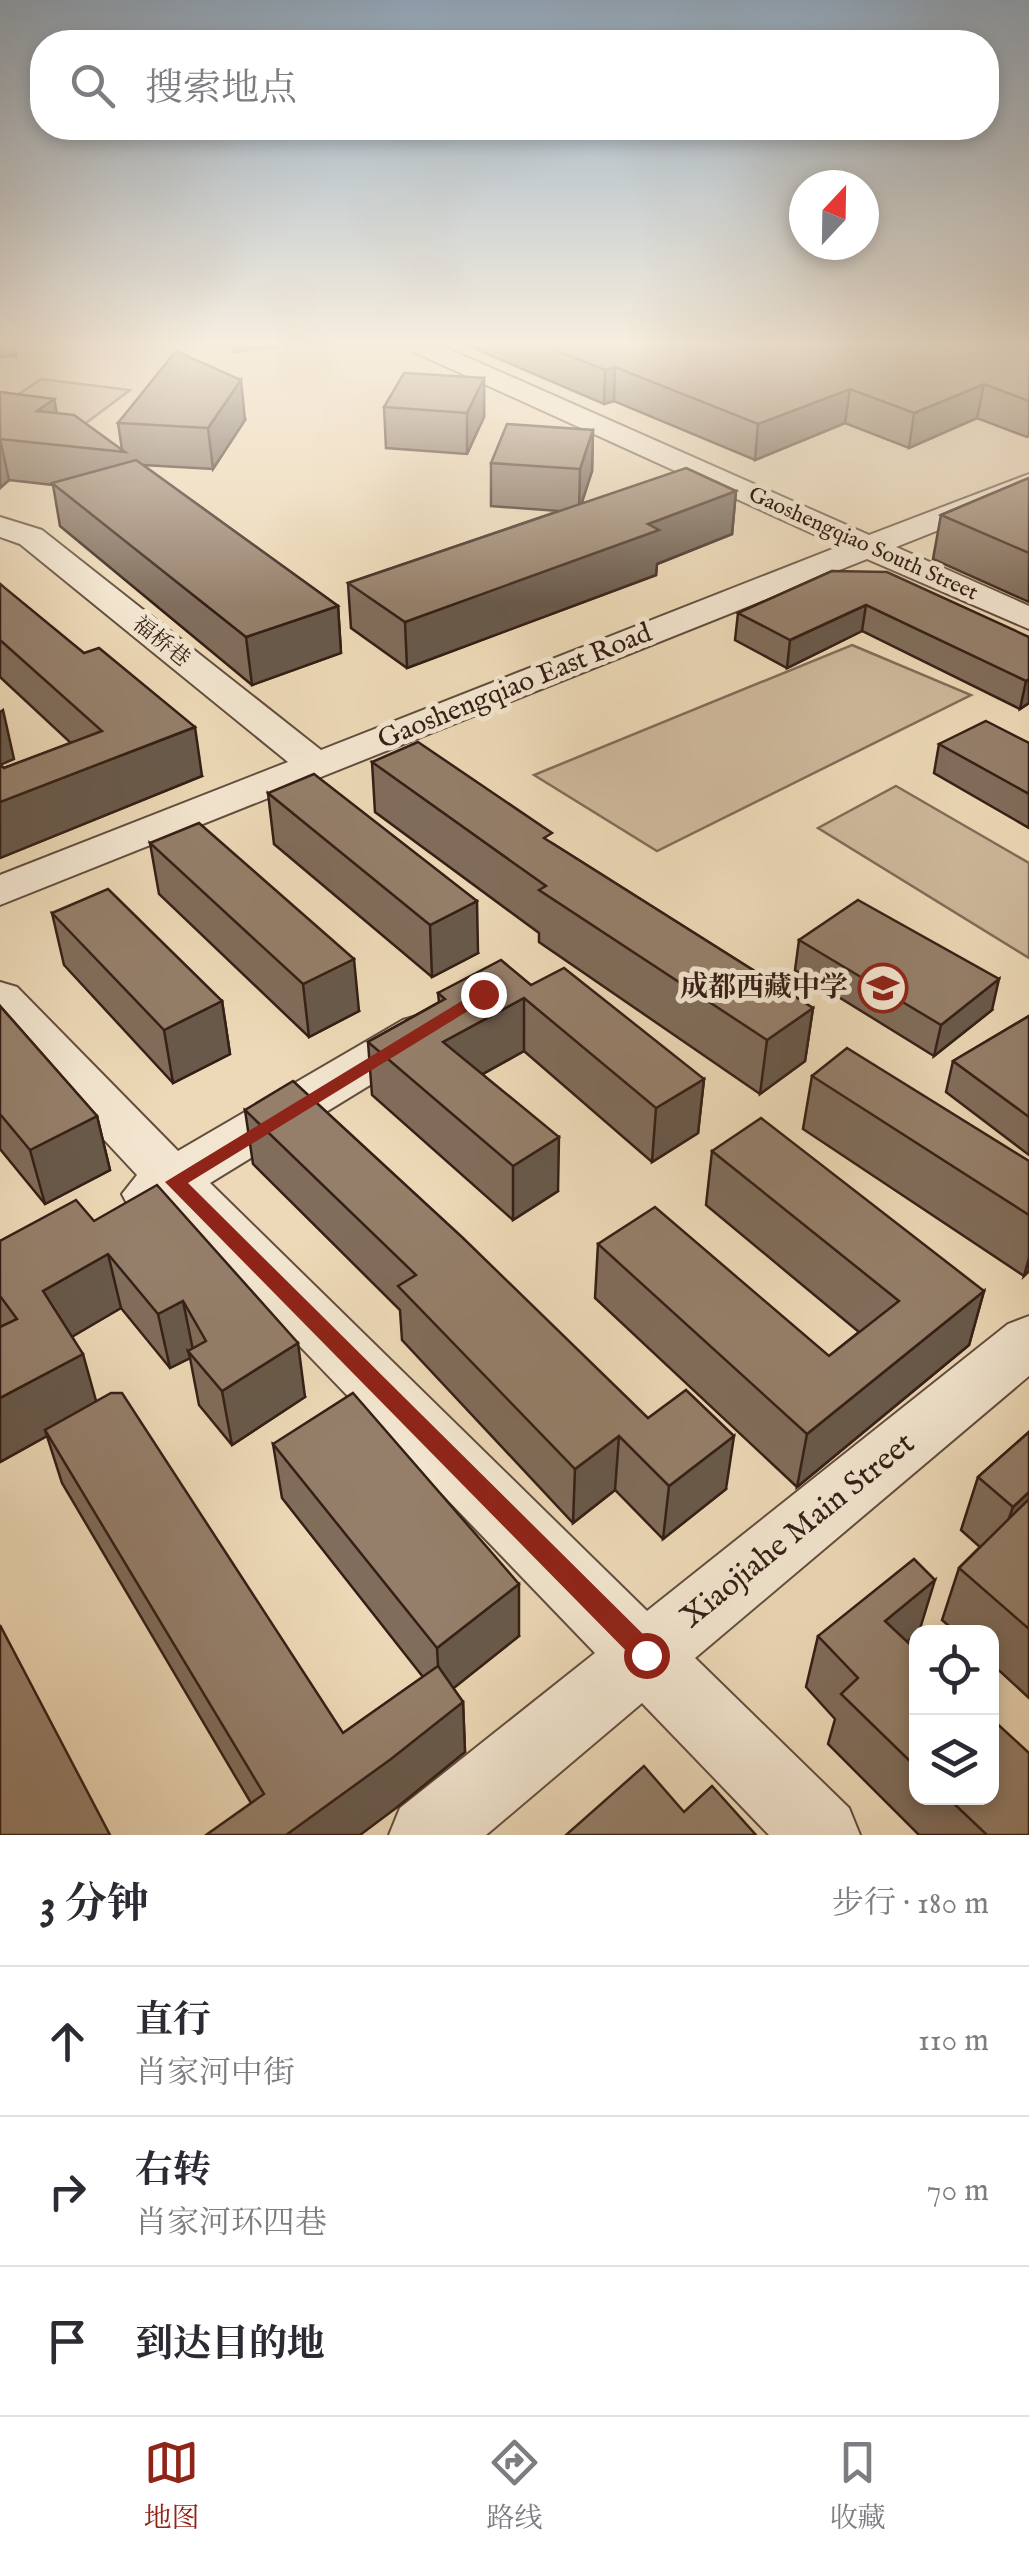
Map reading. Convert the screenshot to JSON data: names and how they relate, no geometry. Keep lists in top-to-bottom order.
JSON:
{
  "streets": {
    "street": [
      "Gaoshengqiao South Street",
      "福桥巷",
      "Gaoshengqiao East Road",
      "Xiaojiahe Main Street"
    ]
  },
  "crossings": [
    ["Gaoshengqiao South Street", "Gaoshengqiao East Road"],
    ["福桥巷", "Gaoshengqiao East Road"]
  ],
  "places": {
    "school or university": ["成都西藏中学"]
  },
  "north": "top",
  "page": {
    "search": "搜索地点",
    "heading": ["3 分钟", "步行 · 180 m"],
    "list": [
      ["直行", "肖家河中街", "110 m"],
      ["右转", "肖家河环四巷", "70 m"],
      "到达目的地"
    ],
    "nav": ["地图", "路线", "收藏"]
  }
}
